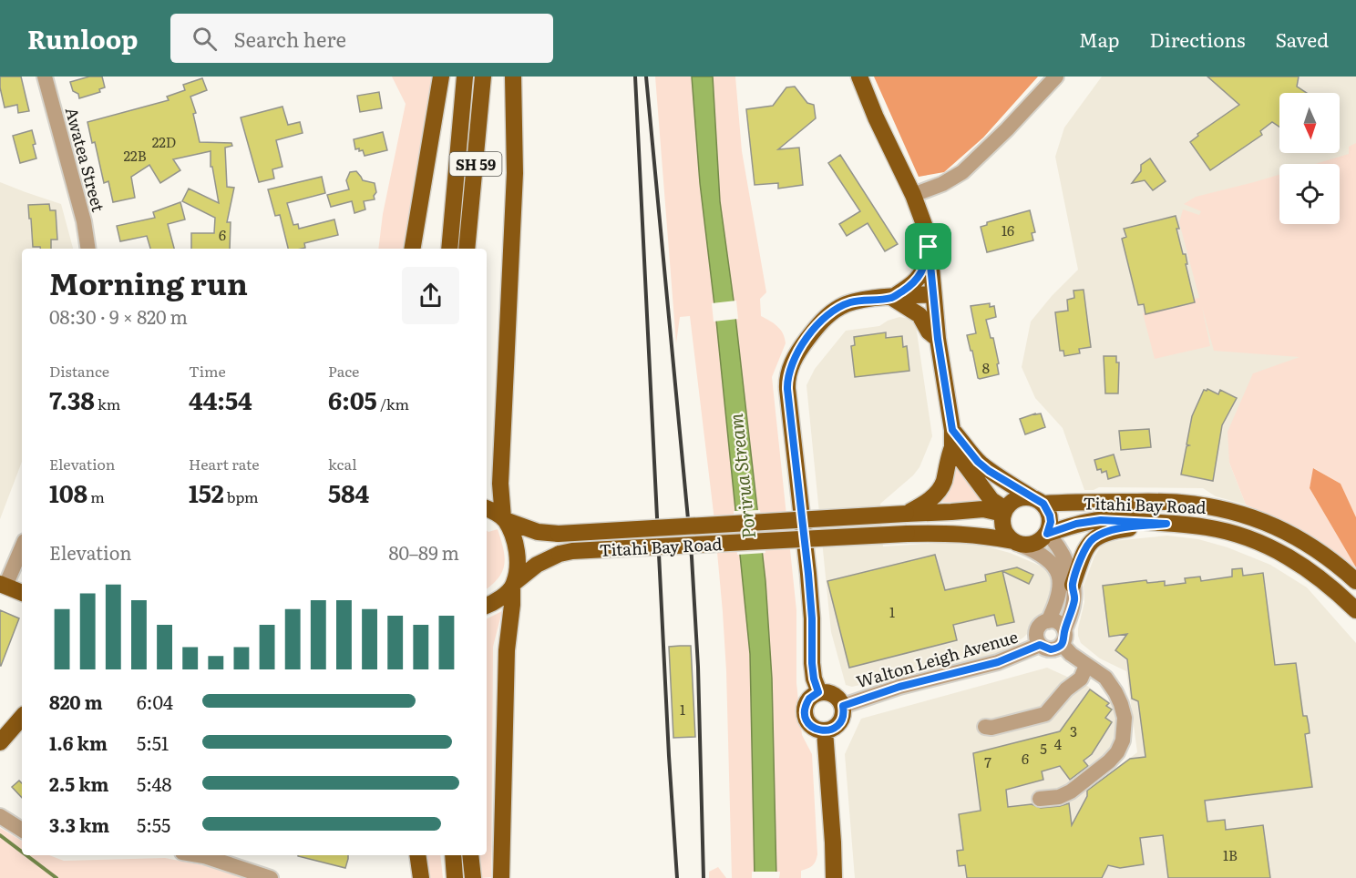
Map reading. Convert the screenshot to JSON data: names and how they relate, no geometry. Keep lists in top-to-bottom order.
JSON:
{
  "streets": {
    "main road": ["SH 59", "Titahi Bay Road"],
    "street": ["Awatea Street", "Walton Leigh Avenue"]
  },
  "water": ["Porirua Stream"],
  "house_numbers": [
    "22D",
    "22B",
    "16",
    "6",
    "8",
    "1",
    "1",
    "3",
    "4",
    "5",
    "6",
    "7",
    "1B"
  ],
  "north": "bottom",
  "page": {
    "header": "Runloop",
    "search": "Search here",
    "nav": ["Map", "Directions", "Saved"],
    "heading": ["Morning run", "08:30 · 9 × 820 m"],
    "stats": [
      ["Distance", "7.38 km"],
      ["Time", "44:54"],
      ["Pace", "6:05 /km"],
      ["Elevation", "108 m"],
      ["Heart rate", "152 bpm"],
      ["kcal", "584"]
    ],
    "chart": ["Elevation", "80–89 m"],
    "list": [
      {
        "name": "820 m",
        "note": "6:04"
      },
      {
        "name": "1.6 km",
        "note": "5:51"
      },
      {
        "name": "2.5 km",
        "note": "5:48"
      },
      {
        "name": "3.3 km",
        "note": "5:55"
      }
    ]
  }
}
